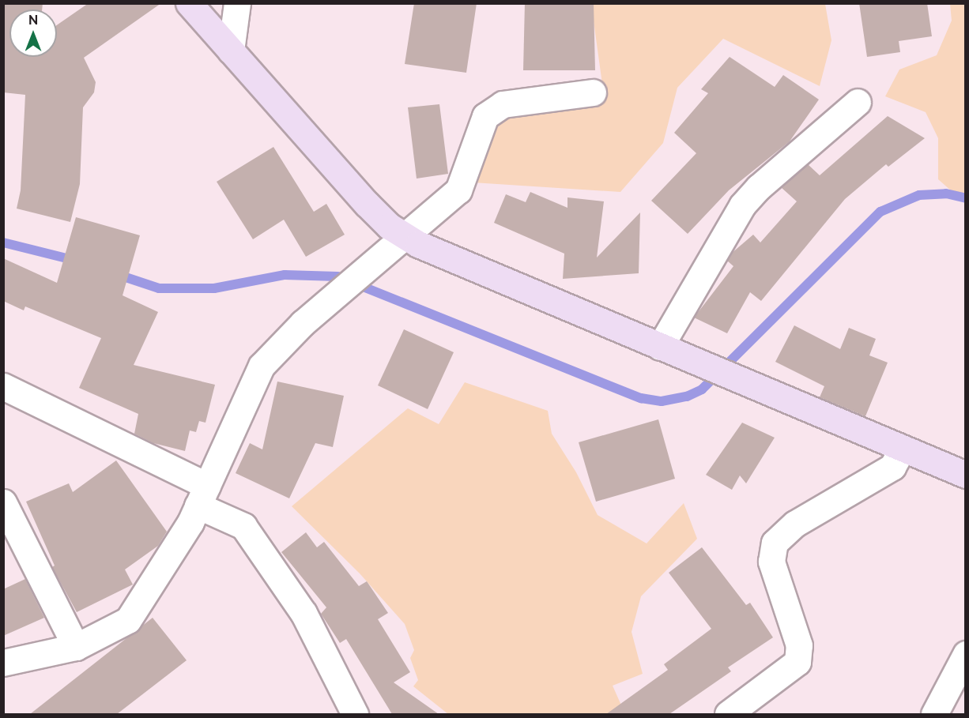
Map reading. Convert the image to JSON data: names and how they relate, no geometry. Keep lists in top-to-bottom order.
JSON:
{
  "north": "top"
}
